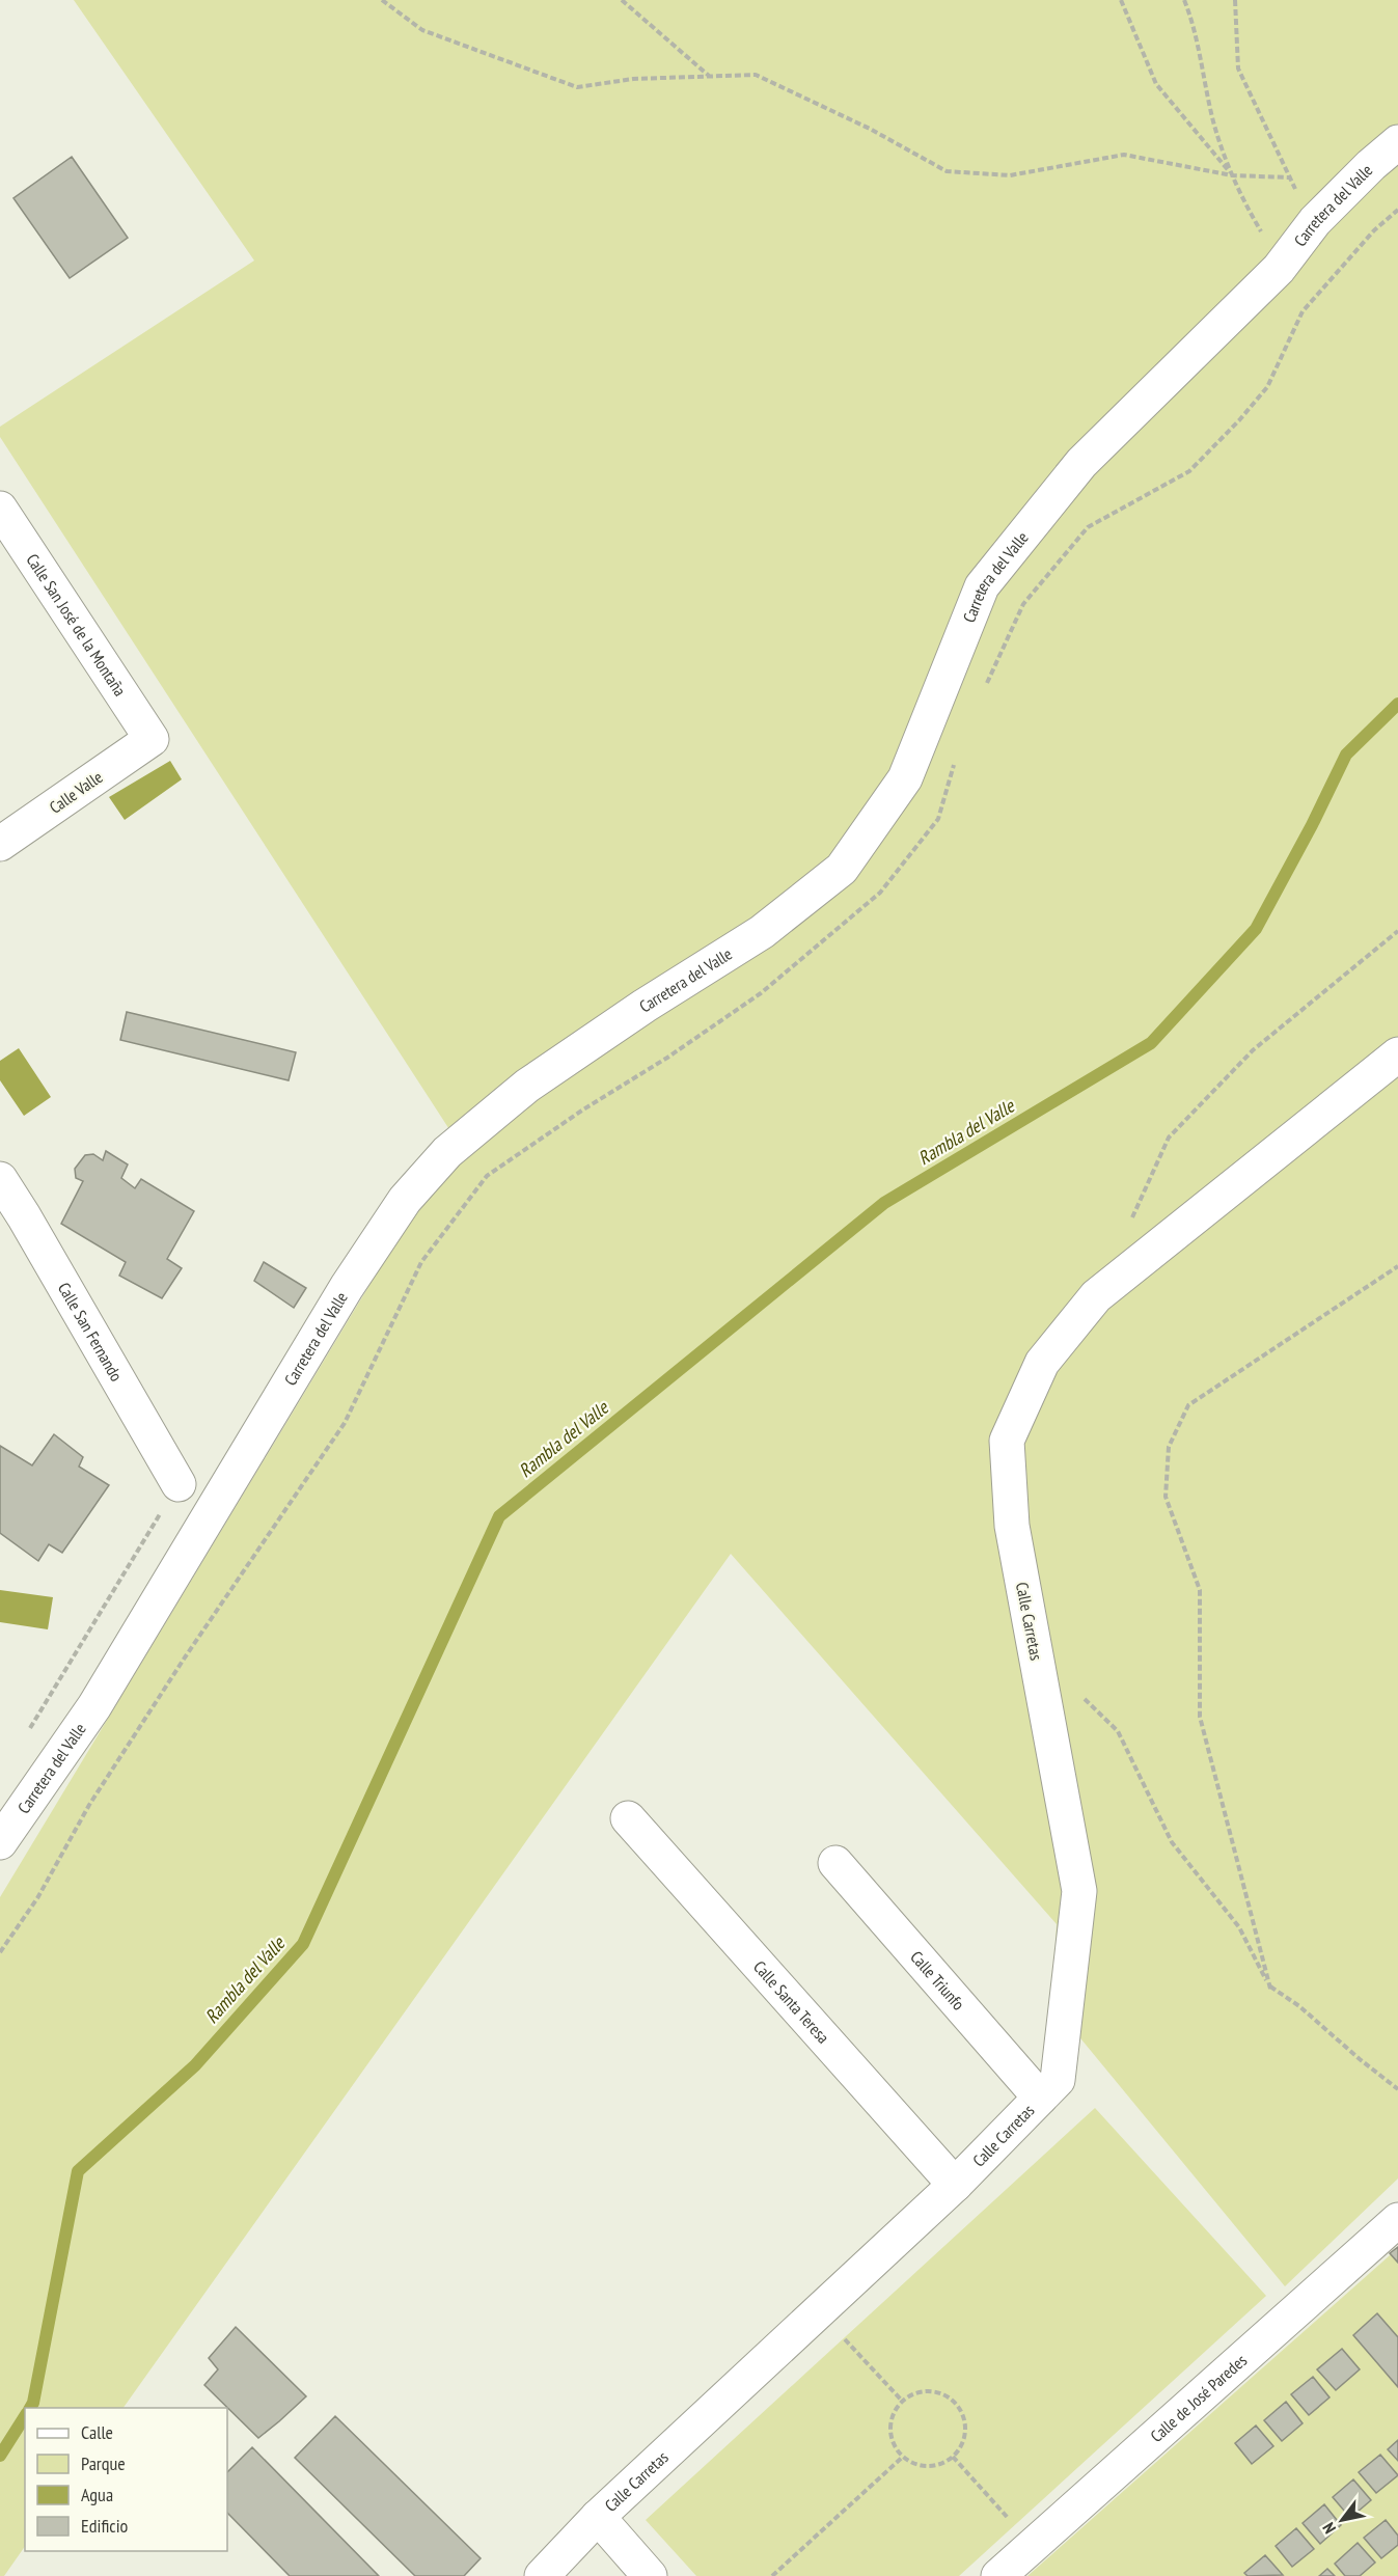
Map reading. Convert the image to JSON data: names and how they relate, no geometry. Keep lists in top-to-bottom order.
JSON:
{
  "streets": {
    "street": [
      "Carretera del Valle",
      "Calle San José de la Montaña",
      "Calle Valle",
      "Calle San Fernando",
      "Calle Carretas",
      "Calle Triunfo",
      "Calle Santa Teresa",
      "Calle de José Paredes"
    ]
  },
  "crossings": [
    ["Calle San José de la Montaña", "Calle Valle"],
    ["Calle Carretas", "Calle Triunfo"],
    ["Calle Carretas", "Calle Santa Teresa"]
  ],
  "water": ["Rambla del Valle"],
  "legend": [
    "Calle",
    "Parque",
    "Agua",
    "Edificio"
  ],
  "north": "bottom left"
}
